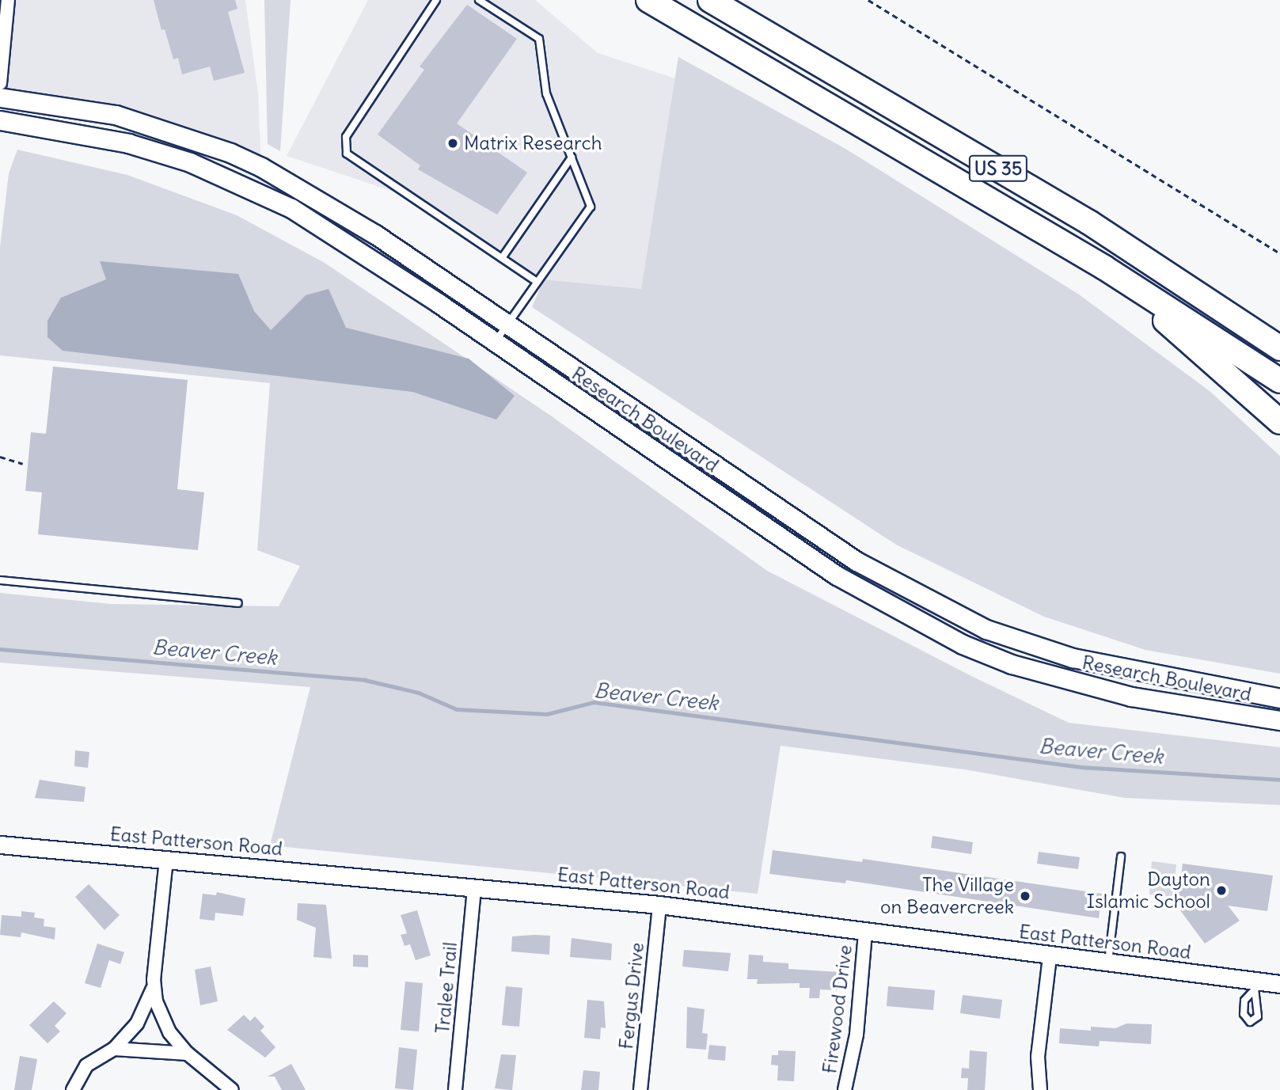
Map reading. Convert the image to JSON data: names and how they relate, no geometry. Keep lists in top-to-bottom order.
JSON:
{
  "streets": {
    "highway": ["US 35"],
    "main road": ["Research Boulevard"],
    "street": [
      "East Patterson Road",
      "Tralee Trail",
      "Fergus Drive",
      "Firewood Drive"
    ]
  },
  "crossings": [
    ["East Patterson Road", "Tralee Trail"],
    ["East Patterson Road", "Fergus Drive"],
    ["East Patterson Road", "Firewood Drive"]
  ],
  "water": ["Beaver Creek"],
  "places": ["Matrix Research", "Dayton Islamic School", "The Village on Beavercreek"]
}
